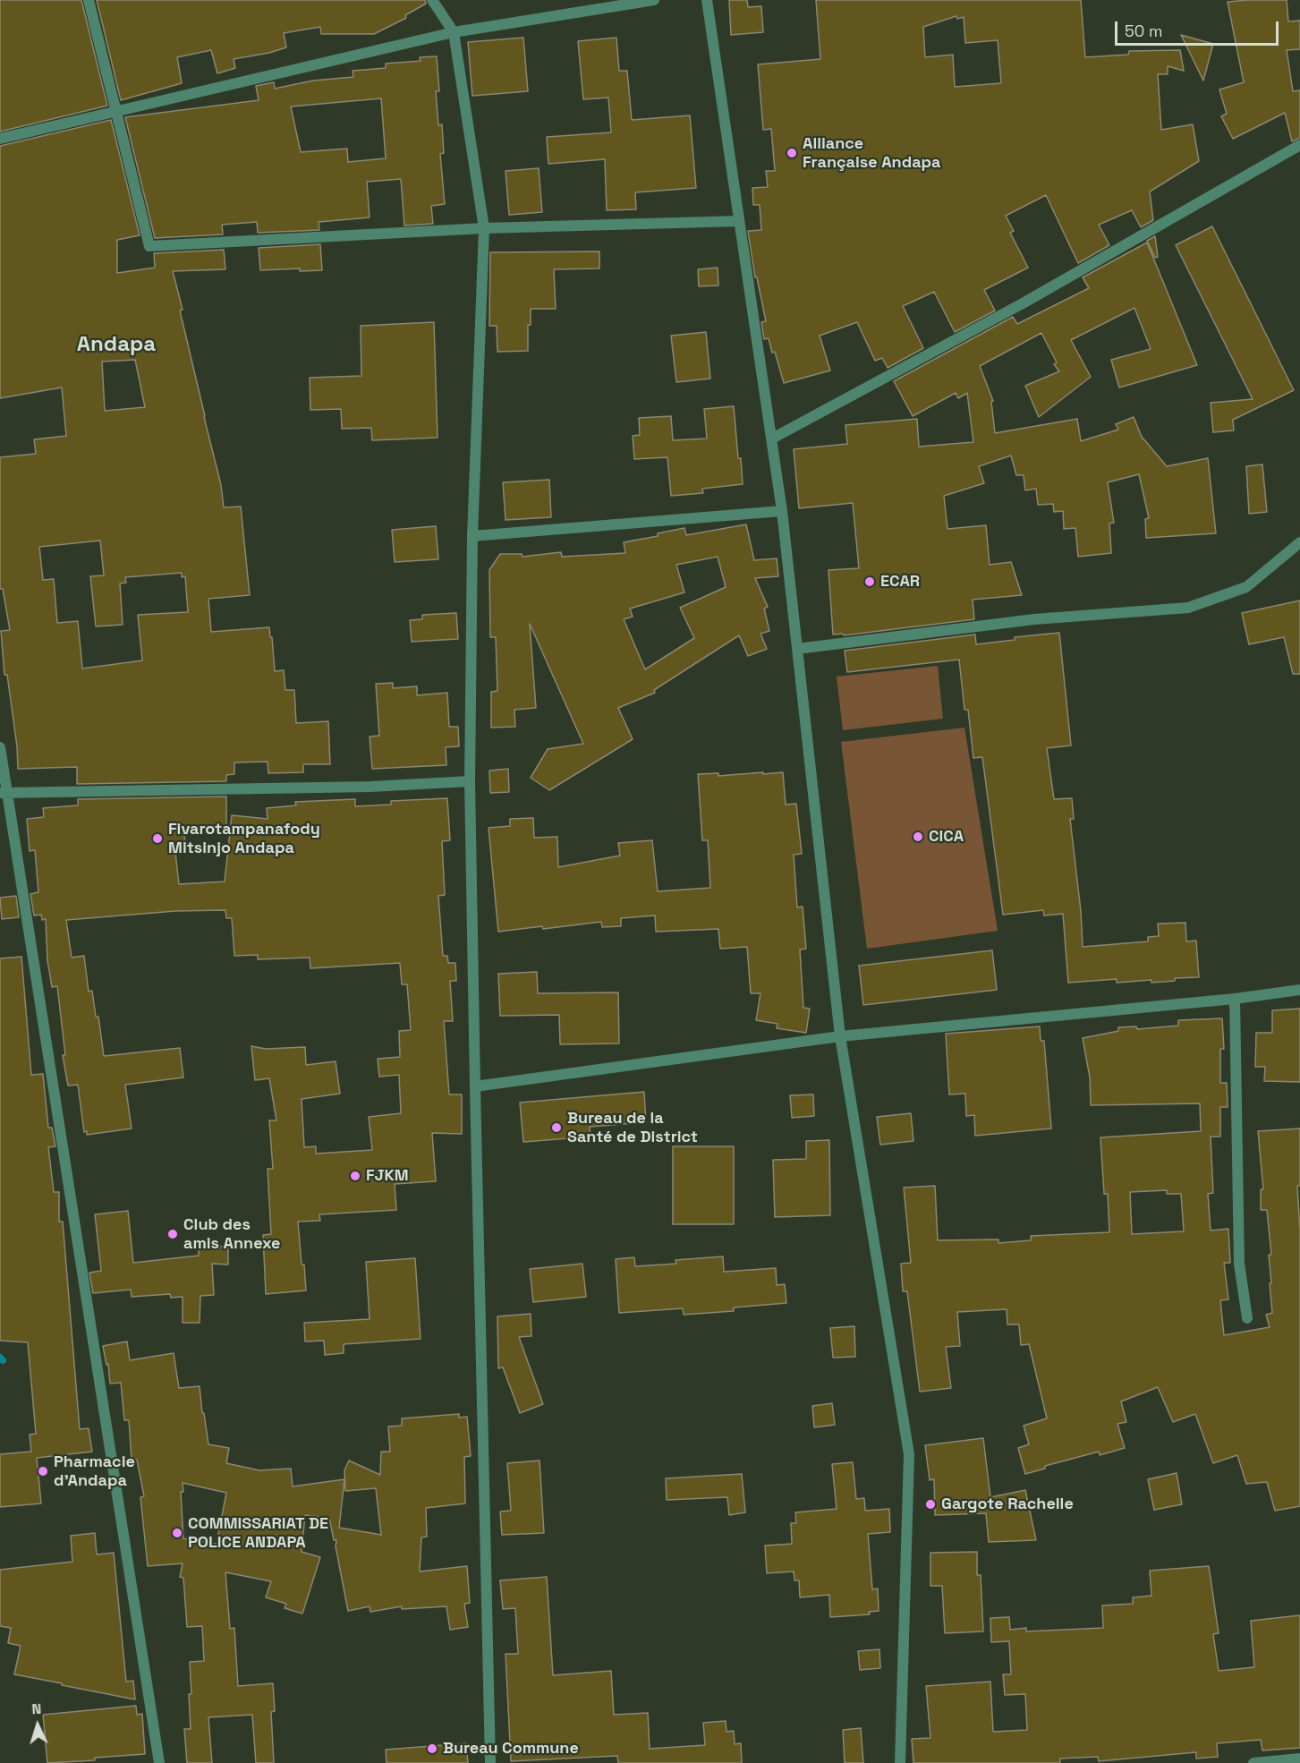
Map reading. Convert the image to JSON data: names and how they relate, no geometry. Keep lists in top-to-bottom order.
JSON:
{
  "districts": ["Andapa"],
  "places": [
    "Alliance Française Andapa",
    "ECAR",
    "CICA",
    "Fivarotampanafody Mitsinjo Andapa",
    "Bureau de la Santé de District",
    "FJKM",
    "Club des amis Annexe",
    "Pharmacie d'Andapa",
    "Gargote Rachelle",
    "COMMISSARIAT DE POLICE ANDAPA",
    "Bureau Commune"
  ],
  "scale_bar": "50 m",
  "north": "top"
}
